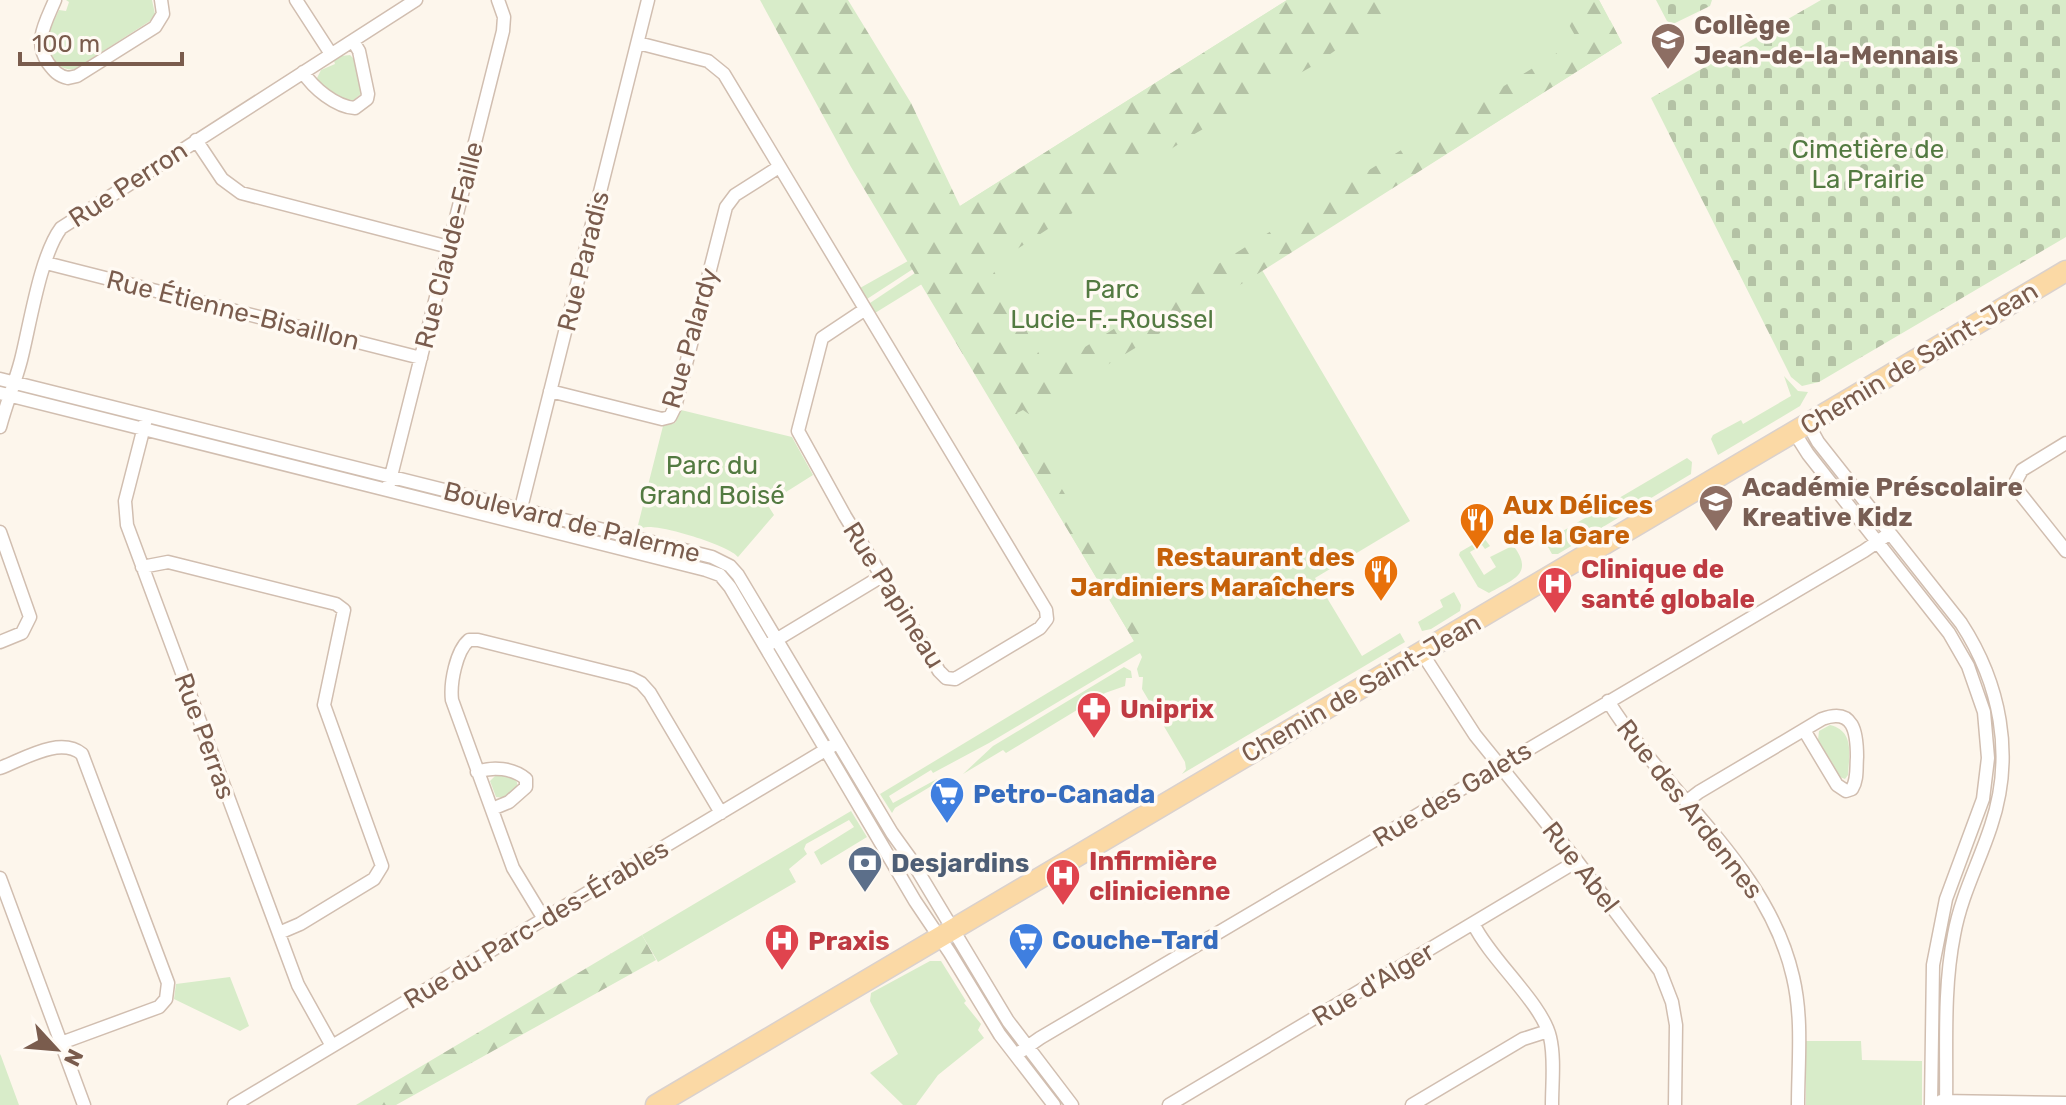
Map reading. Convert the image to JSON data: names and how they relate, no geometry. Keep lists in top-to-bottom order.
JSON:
{
  "streets": {
    "main road": ["Chemin de Saint-Jean"],
    "street": [
      "Rue Perron",
      "Rue Claude-Faille",
      "Rue Paradis",
      "Rue Étienne-Bisaillon",
      "Rue Palardy",
      "Boulevard de Palerme",
      "Rue Papineau",
      "Rue Perras",
      "Rue des Galets",
      "Rue des Ardennes",
      "Rue Abel",
      "Rue du Parc-des-Érables",
      "Rue d'Alger"
    ]
  },
  "crossings": [
    ["Rue Perron", "Rue Étienne-Bisaillon"],
    ["Rue Perron", "Boulevard de Palerme"],
    ["Rue Claude-Faille", "Rue Étienne-Bisaillon"],
    ["Rue Claude-Faille", "Boulevard de Palerme"],
    ["Rue Paradis", "Rue Palardy"],
    ["Rue Paradis", "Boulevard de Palerme"],
    ["Rue Paradis", "Rue Papineau"],
    ["Rue Palardy", "Rue Papineau"],
    ["Chemin de Saint-Jean", "Boulevard de Palerme"],
    ["Chemin de Saint-Jean", "Rue Abel"],
    ["Boulevard de Palerme", "Rue Perras"],
    ["Boulevard de Palerme", "Rue des Galets"],
    ["Boulevard de Palerme", "Rue du Parc-des-Érables"],
    ["Rue Perras", "Rue du Parc-des-Érables"],
    ["Rue des Galets", "Rue des Ardennes"],
    ["Rue des Galets", "Rue Abel"],
    ["Rue Abel", "Rue d'Alger"]
  ],
  "parks": ["Cimetière de La Prairie", "Parc Lucie-F.-Roussel", "Parc du Grand Boisé"],
  "places": {
    "school or university": ["Collège Jean-de-la-Mennais", "Académie Préscolaire Kreative Kidz"],
    "restaurant": ["Aux Délices de la Gare", "Restaurant des Jardiniers Maraîchers"],
    "hospital": ["Clinique de santé globale", "Infirmière clinicienne", "Praxis"],
    "pharmacy": ["Uniprix"],
    "supermarket": ["Petro-Canada", "Couche-Tard"],
    "bank": ["Desjardins"]
  },
  "scale_bar": "100 m",
  "north": "bottom right"
}
